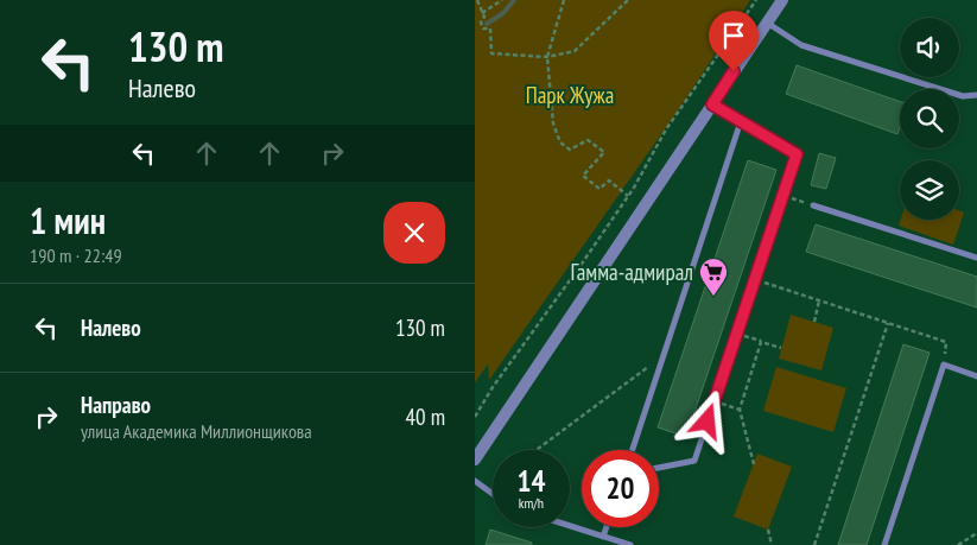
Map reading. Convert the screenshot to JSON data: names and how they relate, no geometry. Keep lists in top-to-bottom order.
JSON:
{
  "parks": ["Парк Жужа"],
  "places": {
    "supermarket": ["Гамма-адмирал"]
  },
  "page": {
    "turn": ["130 m", "Налево"],
    "heading": ["1 мин", "190 m · 22:49"],
    "list": [
      {
        "name": "Налево",
        "value": "130 m"
      },
      {
        "name": "Направо",
        "note": "улица Академика Миллионщикова",
        "value": "40 m"
      }
    ],
    "speed": "14 km/h",
    "limit": "20"
  }
}
